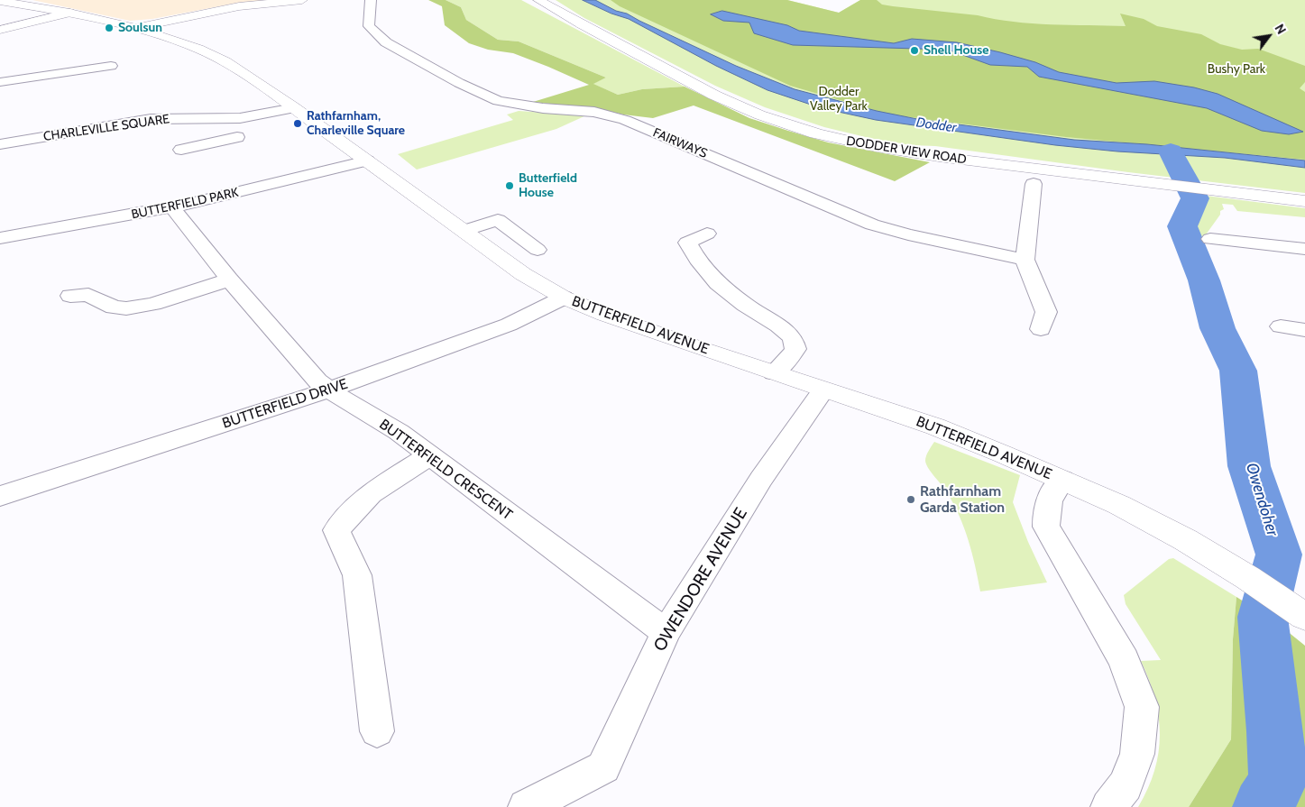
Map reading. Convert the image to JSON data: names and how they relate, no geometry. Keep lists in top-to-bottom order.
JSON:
{
  "streets": {
    "main road": ["DODDER VIEW ROAD", "BUTTERFIELD AVENUE"],
    "street": [
      "CHARLEVILLE SQUARE",
      "FAIRWAYS",
      "BUTTERFIELD PARK",
      "BUTTERFIELD DRIVE",
      "BUTTERFIELD CRESCENT",
      "OWENDORE AVENUE"
    ]
  },
  "crossings": [
    ["CHARLEVILLE SQUARE", "BUTTERFIELD AVENUE"],
    ["BUTTERFIELD PARK", "BUTTERFIELD AVENUE"],
    ["BUTTERFIELD PARK", "BUTTERFIELD CRESCENT"],
    ["BUTTERFIELD AVENUE", "BUTTERFIELD DRIVE"],
    ["BUTTERFIELD DRIVE", "BUTTERFIELD CRESCENT"],
    ["BUTTERFIELD CRESCENT", "OWENDORE AVENUE"]
  ],
  "water": ["Dodder", "Owendoher"],
  "parks": ["Bushy Park", "Dodder Valley Park"],
  "places": [
    "Soulsun",
    "Shell House",
    "Rathfarnham, Charleville Square",
    "Butterfield House",
    "Rathfarnham Garda Station"
  ],
  "north": "top right"
}
